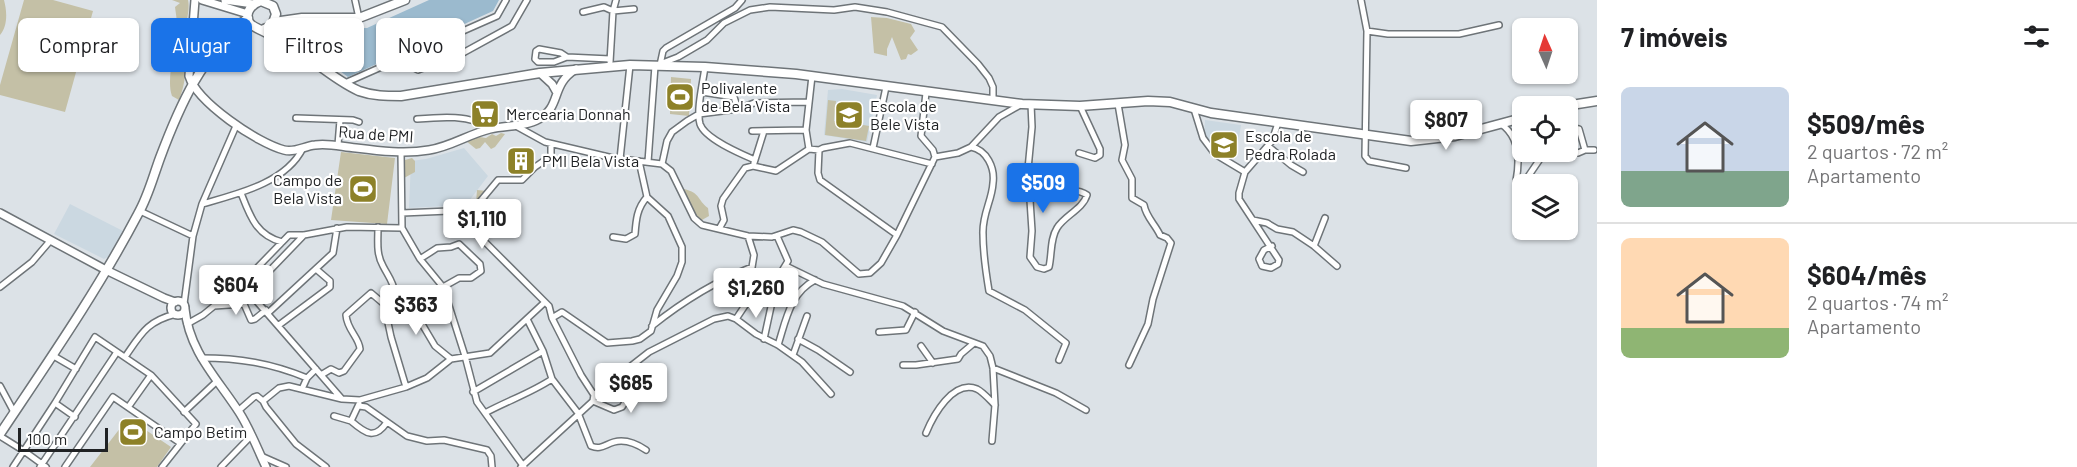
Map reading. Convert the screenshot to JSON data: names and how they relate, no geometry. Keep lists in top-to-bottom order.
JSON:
{
  "streets": {
    "street": ["Rua de PMI"]
  },
  "places": {
    "sports": ["Polivalente de Bela Vista", "Campo de Bela Vista", "Campo Betim"],
    "supermarket": ["Mercearia Donnah"],
    "school or university": ["Escola de Bele Vista", "Escola de Pedra Rolada"],
    "building": ["PMI Bela Vista"]
  },
  "scale_bar": "100 m",
  "north": "top",
  "page": {
    "heading": "7 imóveis",
    "chip": [
      "Comprar",
      "Alugar",
      "Filtros",
      "Novo"
    ],
    "list": [
      {
        "name": "$509/mês",
        "note": "2 quartos · 72 m² · Apartamento"
      },
      {
        "name": "$604/mês",
        "note": "2 quartos · 74 m² · Apartamento"
      }
    ],
    "price": [
      "$807",
      "$509",
      "$1,110",
      "$604",
      "$1,260",
      "$363",
      "$685"
    ],
    "scale": "100 m"
  }
}
